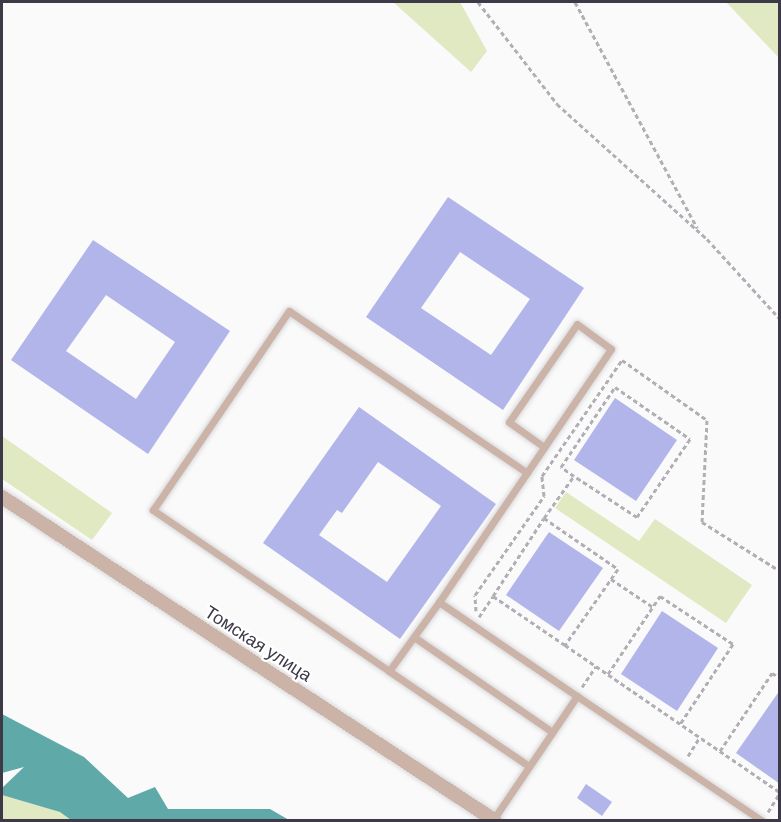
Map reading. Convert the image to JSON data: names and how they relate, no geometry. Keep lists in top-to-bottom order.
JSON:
{
  "streets": {
    "street": ["Томская улица"]
  }
}
